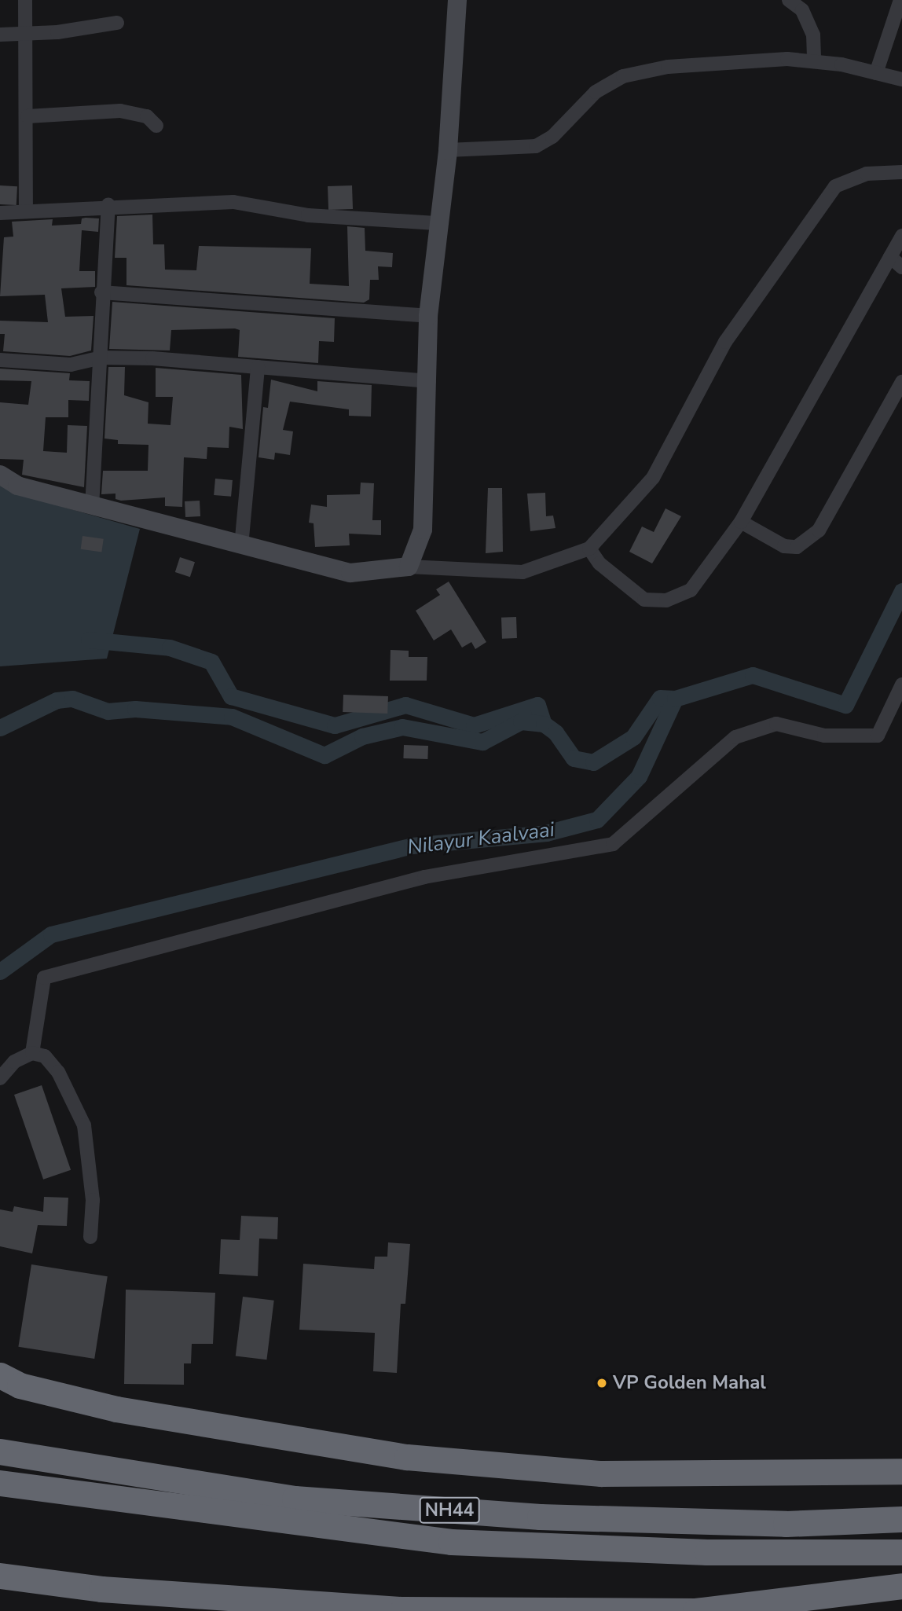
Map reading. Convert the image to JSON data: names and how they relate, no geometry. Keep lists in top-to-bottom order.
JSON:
{
  "streets": {
    "highway": ["NH44"]
  },
  "water": ["Nilayur Kaalvaai"],
  "places": ["VP Golden Mahal"]
}
